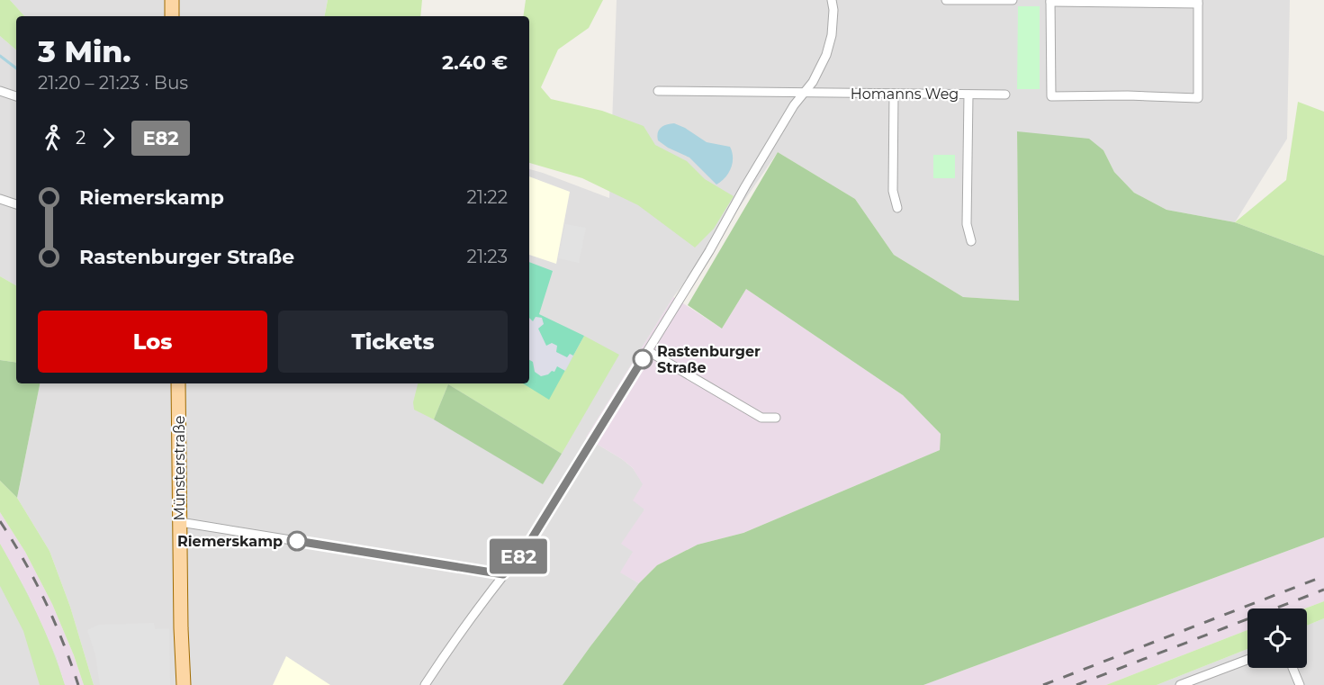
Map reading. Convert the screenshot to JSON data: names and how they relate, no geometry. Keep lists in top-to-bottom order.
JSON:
{
  "streets": {
    "main road": ["Münsterstraße"],
    "street": ["Homanns Weg"]
  },
  "places": ["Rastenburger Straße", "Riemerskamp"],
  "lines": ["bus line E82"],
  "page": {
    "on_map": "E82",
    "heading": ["3 Min.", "21:20 – 21:23 · Bus", "2.40 €"],
    "legs": ["2", "E82"],
    "list": [
      {
        "name": "Riemerskamp",
        "value": "21:22"
      },
      {
        "name": "Rastenburger Straße",
        "value": "21:23"
      }
    ],
    "buttons": ["Los", "Tickets"]
  }
}
